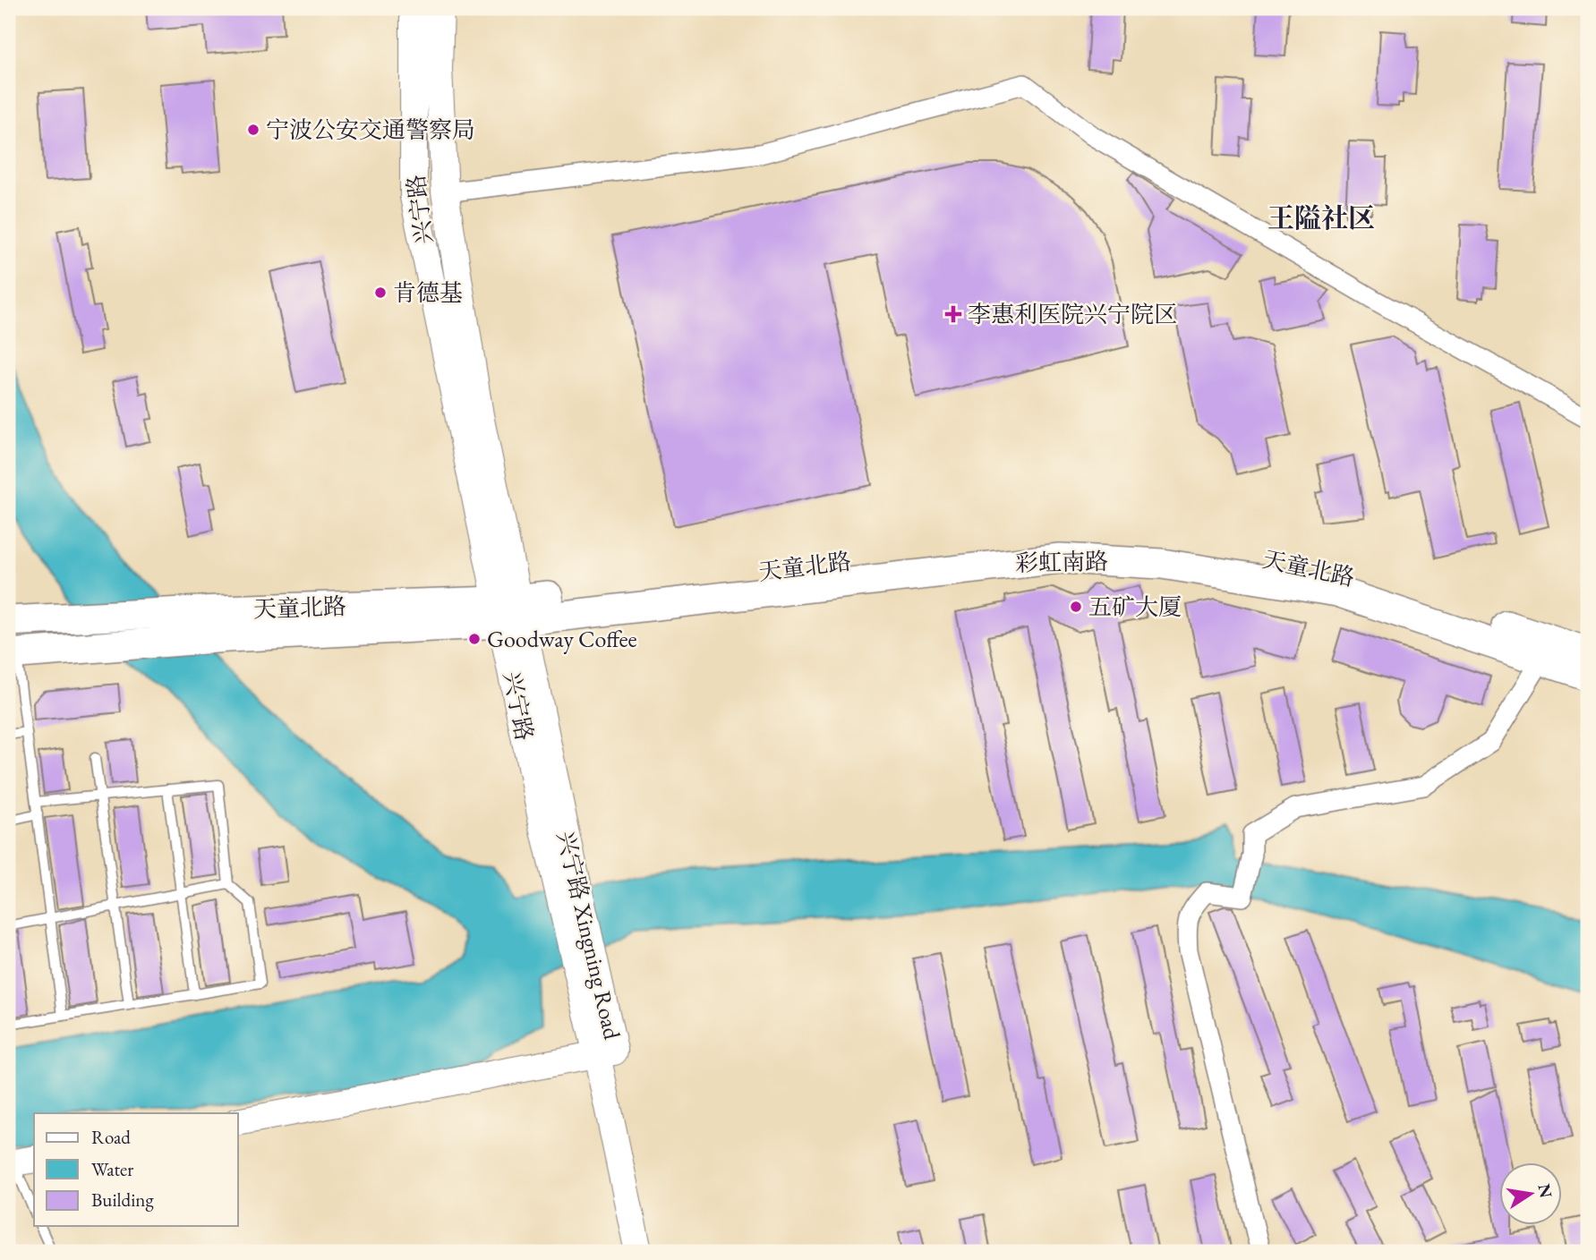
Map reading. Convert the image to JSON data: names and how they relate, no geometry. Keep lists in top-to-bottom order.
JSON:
{
  "streets": {
    "main road": [
      "兴宁路",
      "彩虹南路",
      "天童北路",
      "兴宁路 Xingning Road"
    ]
  },
  "crossings": [
    ["兴宁路", "彩虹南路"],
    ["兴宁路", "天童北路"],
    ["兴宁路", "兴宁路 Xingning Road"],
    ["彩虹南路", "天童北路"]
  ],
  "districts": ["王隘社区"],
  "places": {
    "other": [
      "宁波公安交通警察局",
      "肯德基",
      "五矿大厦",
      "Goodway Coffee"
    ],
    "health": ["李惠利医院兴宁院区"]
  },
  "legend": ["Road", "Water", "Building"],
  "north": "right"
}
